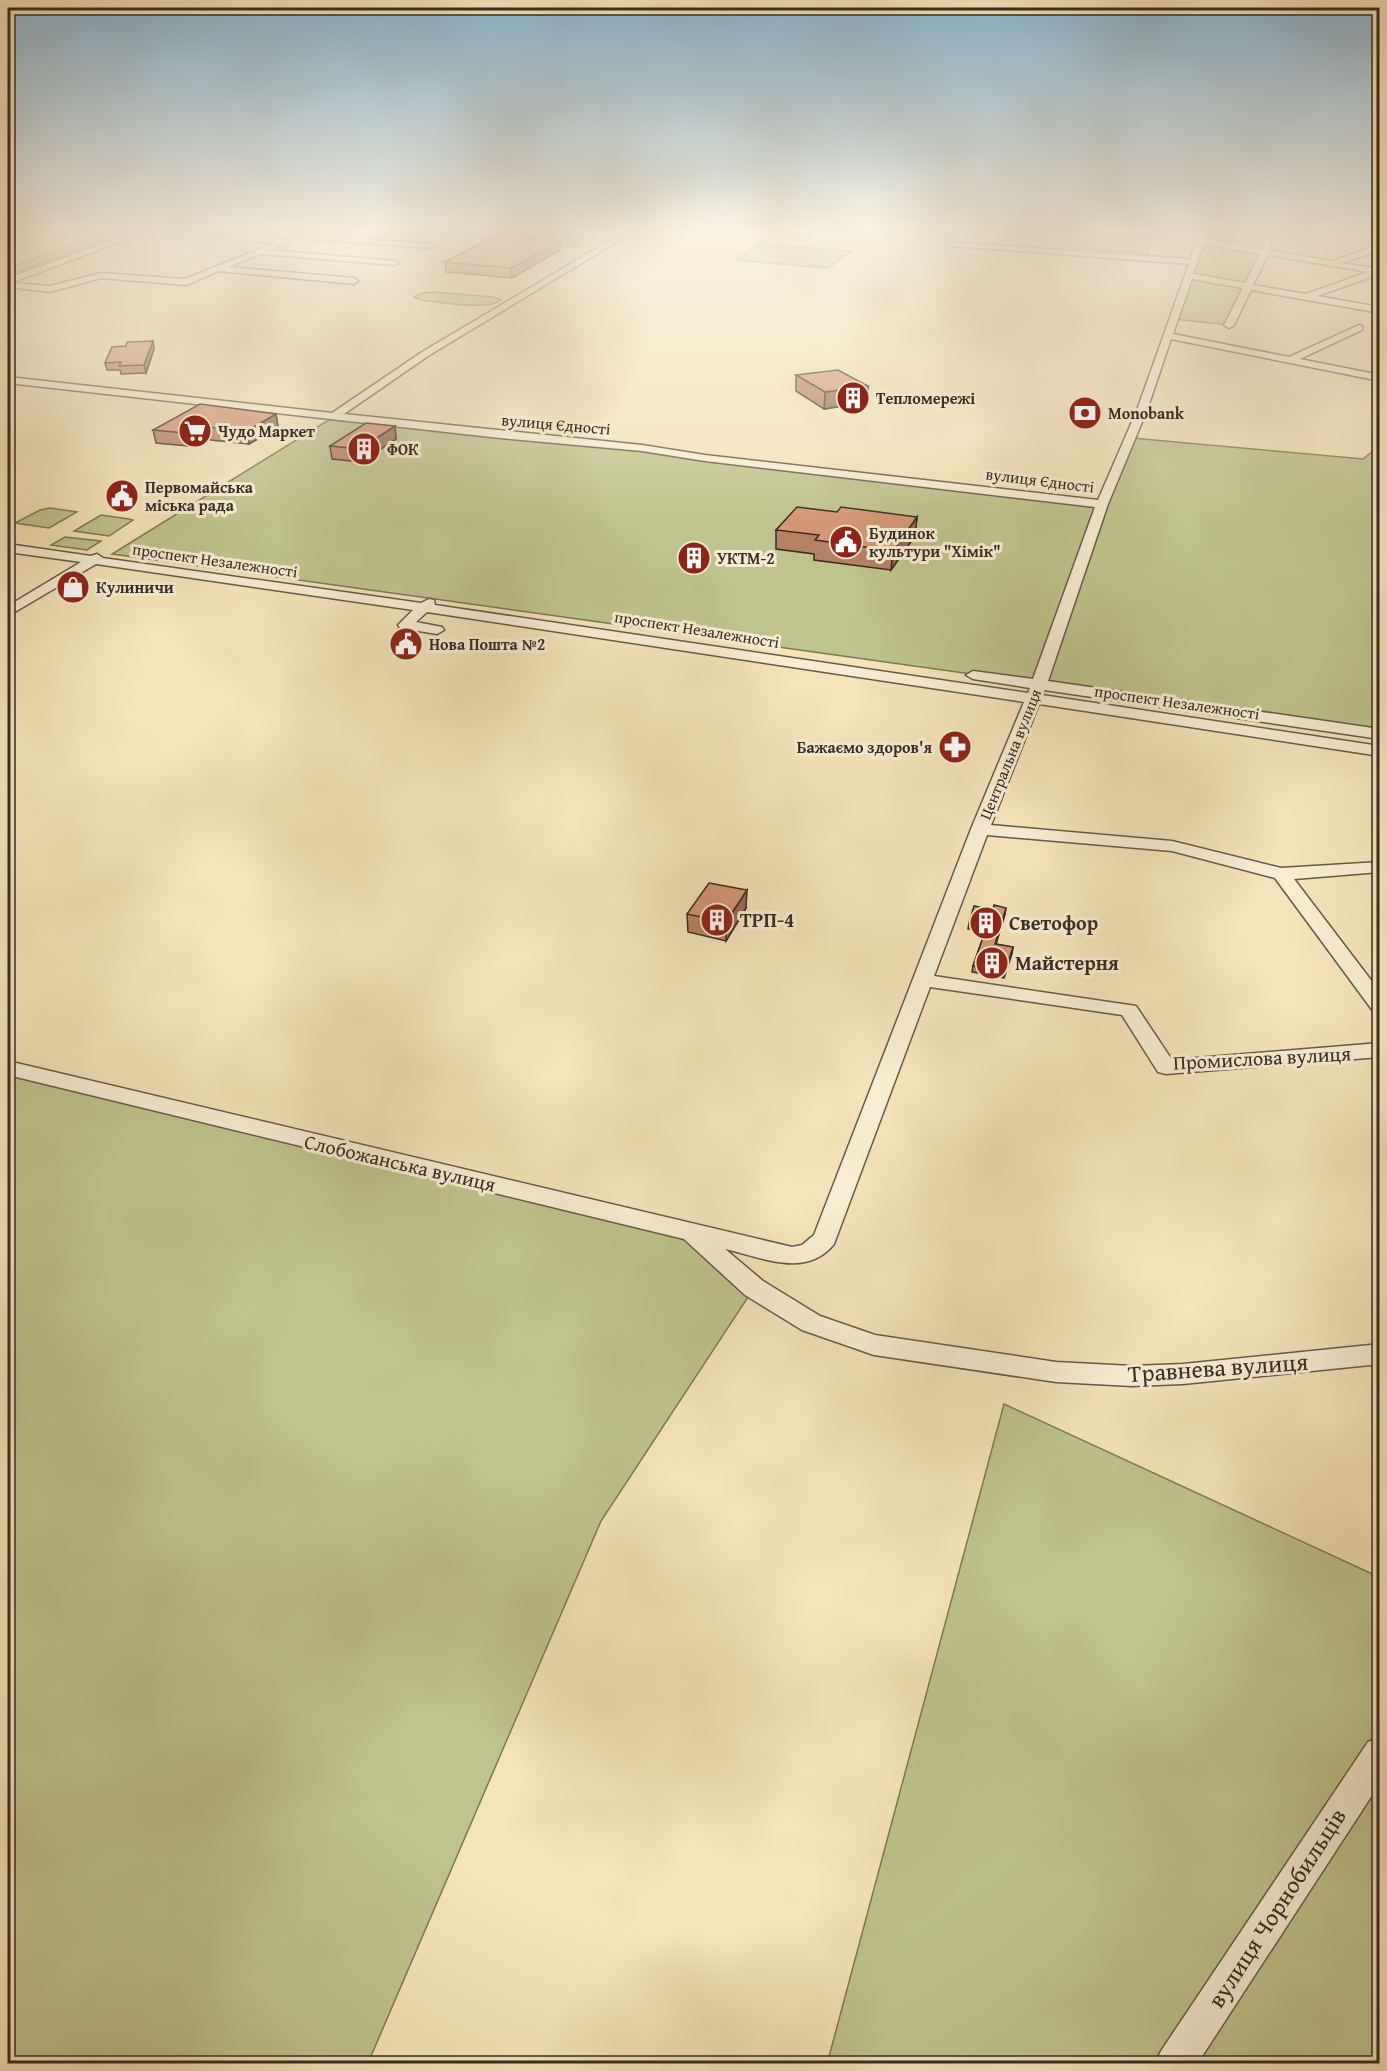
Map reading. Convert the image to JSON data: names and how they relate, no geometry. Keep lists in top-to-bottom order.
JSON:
{
  "streets": {
    "street": [
      "вулиця Єдності",
      "проспект Незалежності",
      "Центральна вулиця",
      "Промислова вулиця",
      "Слобожанська вулиця",
      "Травнева вулиця",
      "вулиця Чорнобильців"
    ]
  },
  "crossings": [
    ["вулиця Єдності", "Центральна вулиця"],
    ["проспект Незалежності", "Центральна вулиця"],
    ["Центральна вулиця", "Промислова вулиця"],
    ["Центральна вулиця", "Слобожанська вулиця"],
    ["Слобожанська вулиця", "Травнева вулиця"]
  ],
  "places": {
    "building": [
      "Тепломережі",
      "ФОК",
      "УКТМ-2",
      "ТРП-4",
      "Светофор",
      "Майстерня"
    ],
    "bank": ["Monobank"],
    "supermarket": ["Чудо Маркет"],
    "public building": ["Первомайська мiська рада", "Будинок культури \"Хімік\"", "Нова Пошта №2"],
    "shop": ["Кулиничи"],
    "pharmacy": ["Бажаємо здоров'я"]
  }
}
